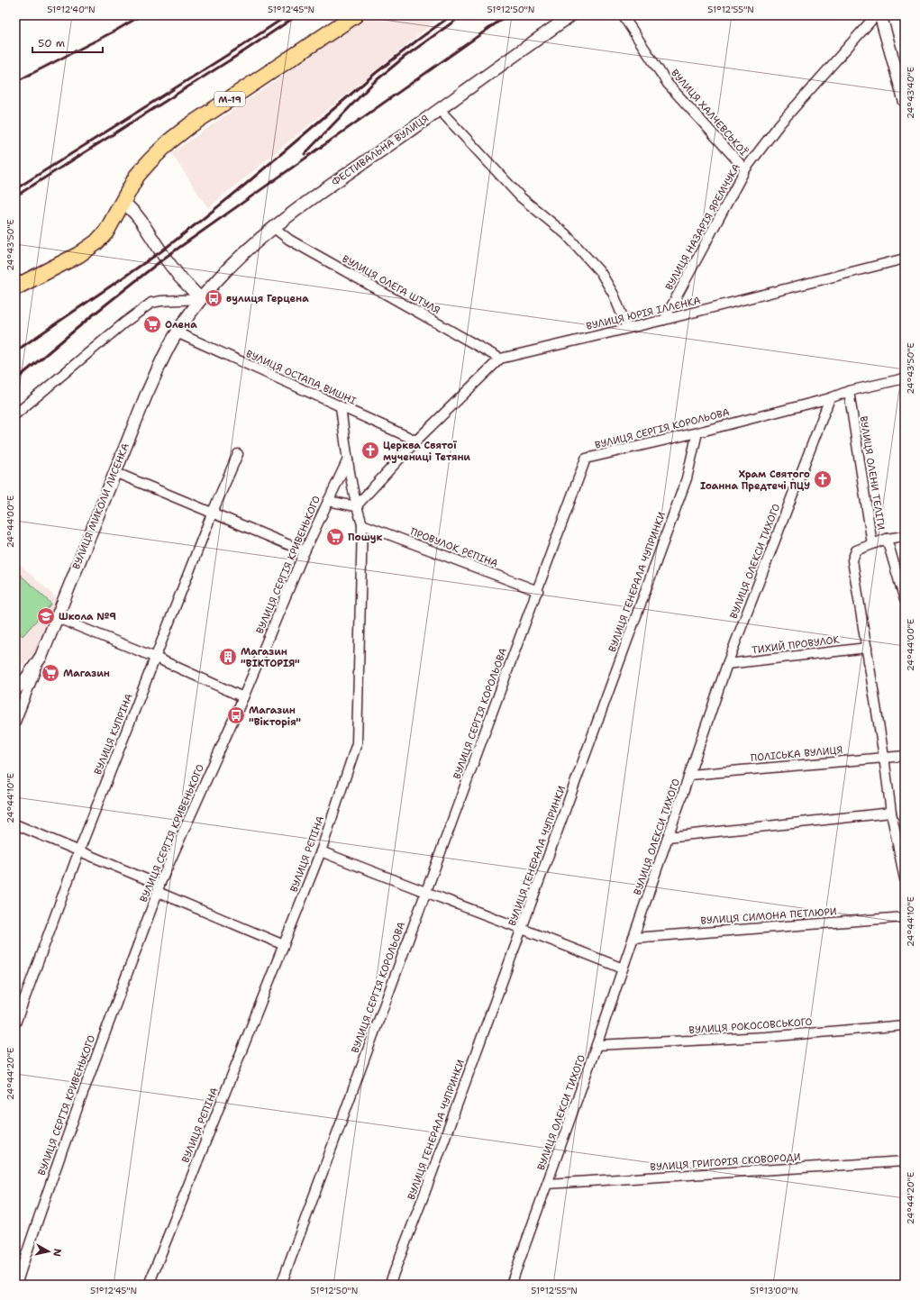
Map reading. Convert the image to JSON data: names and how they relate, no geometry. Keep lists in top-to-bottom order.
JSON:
{
  "streets": {
    "highway": ["М-19"],
    "street": [
      "ВУЛИЦЯ ХАЛЧЕВСЬКОЇ",
      "ФЕСТИВАЛЬНА ВУЛИЦЯ",
      "ВУЛИЦЯ НАЗАРІЯ ЯРЕМЧУКА",
      "ВУЛИЦЯ ОЛЕГА ШТУЛЯ",
      "ВУЛИЦЯ ЮРІЯ ІЛЛЄНКА",
      "ВУЛИЦЯ ОСТАПА ВИШНІ",
      "ВУЛИЦЯ СЕРГІЯ КОРОЛЬОВА",
      "ВУЛИЦЯ ОЛЕНИ ТЕЛІГИ",
      "ВУЛИЦЯ МИКОЛИ ЛИСЕНКА",
      "ПРОВУЛОК РЄПІНА",
      "ВУЛИЦЯ ОЛЕКСИ ТИХОГО",
      "ВУЛИЦЯ СЕРГІЯ КРИВЕНЬКОГО",
      "ВУЛИЦЯ ГЕНЕРАЛА ЧУПРИНКИ",
      "ТИХИЙ ПРОВУЛОК",
      "ВУЛИЦЯ КУПРІНА",
      "ПОЛІСЬКА ВУЛИЦЯ",
      "ВУЛИЦЯ РЄПІНА",
      "ВУЛИЦЯ СИМОНА ПЕТЛЮРИ",
      "ВУЛИЦЯ РОКОСОВСЬКОГО",
      "ВУЛИЦЯ ГРИГОРІЯ СКОВОРОДИ"
    ]
  },
  "crossings": [
    ["ВУЛИЦЯ ХАЛЧЕВСЬКОЇ", "ВУЛИЦЯ НАЗАРІЯ ЯРЕМЧУКА"],
    ["ФЕСТИВАЛЬНА ВУЛИЦЯ", "ВУЛИЦЯ ОЛЕГА ШТУЛЯ"],
    ["ФЕСТИВАЛЬНА ВУЛИЦЯ", "ВУЛИЦЯ МИКОЛИ ЛИСЕНКА"],
    ["ВУЛИЦЯ НАЗАРІЯ ЯРЕМЧУКА", "ВУЛИЦЯ ЮРІЯ ІЛЛЄНКА"],
    ["ВУЛИЦЯ ОЛЕГА ШТУЛЯ", "ВУЛИЦЯ ЮРІЯ ІЛЛЄНКА"],
    ["ВУЛИЦЯ ОСТАПА ВИШНІ", "ВУЛИЦЯ МИКОЛИ ЛИСЕНКА"],
    ["ВУЛИЦЯ ОСТАПА ВИШНІ", "ВУЛИЦЯ РЄПІНА"],
    ["ВУЛИЦЯ СЕРГІЯ КОРОЛЬОВА", "ВУЛИЦЯ ОЛЕНИ ТЕЛІГИ"],
    ["ВУЛИЦЯ СЕРГІЯ КОРОЛЬОВА", "ПРОВУЛОК РЄПІНА"],
    ["ВУЛИЦЯ СЕРГІЯ КОРОЛЬОВА", "ВУЛИЦЯ ОЛЕКСИ ТИХОГО"],
    ["ВУЛИЦЯ СЕРГІЯ КОРОЛЬОВА", "ВУЛИЦЯ ГЕНЕРАЛА ЧУПРИНКИ"],
    ["ПРОВУЛОК РЄПІНА", "ВУЛИЦЯ РЄПІНА"],
    ["ВУЛИЦЯ ОЛЕКСИ ТИХОГО", "ТИХИЙ ПРОВУЛОК"],
    ["ВУЛИЦЯ ОЛЕКСИ ТИХОГО", "ПОЛІСЬКА ВУЛИЦЯ"],
    ["ВУЛИЦЯ ОЛЕКСИ ТИХОГО", "ВУЛИЦЯ СИМОНА ПЕТЛЮРИ"],
    ["ВУЛИЦЯ ОЛЕКСИ ТИХОГО", "ВУЛИЦЯ РОКОСОВСЬКОГО"],
    ["ВУЛИЦЯ ОЛЕКСИ ТИХОГО", "ВУЛИЦЯ ГРИГОРІЯ СКОВОРОДИ"],
    ["ВУЛИЦЯ СЕРГІЯ КРИВЕНЬКОГО", "ВУЛИЦЯ РЄПІНА"]
  ],
  "places": {
    "bus stop": ["вулиця Герцена", "Магазин \"Вікторія\""],
    "supermarket": ["Олена", "Пошук", "Магазин"],
    "church": ["Церква Святої мучениці Тетяни", "Храм Святого Іоанна Предтечі ПЦУ"],
    "school or university": ["Школа №9"],
    "building": ["Магазин \"ВІКТОРІЯ\""]
  },
  "scale_bar": "50 m",
  "north": "right",
  "coordinates": [
    "51°12'40\"N",
    "51°12'45\"N",
    "51°12'50\"N",
    "51°12'55\"N",
    "24°43'40\"E",
    "24°43'50\"E",
    "24°44'00\"E",
    "24°44'10\"E",
    "24°44'20\"E",
    "51°13'00\"N"
  ]
}
